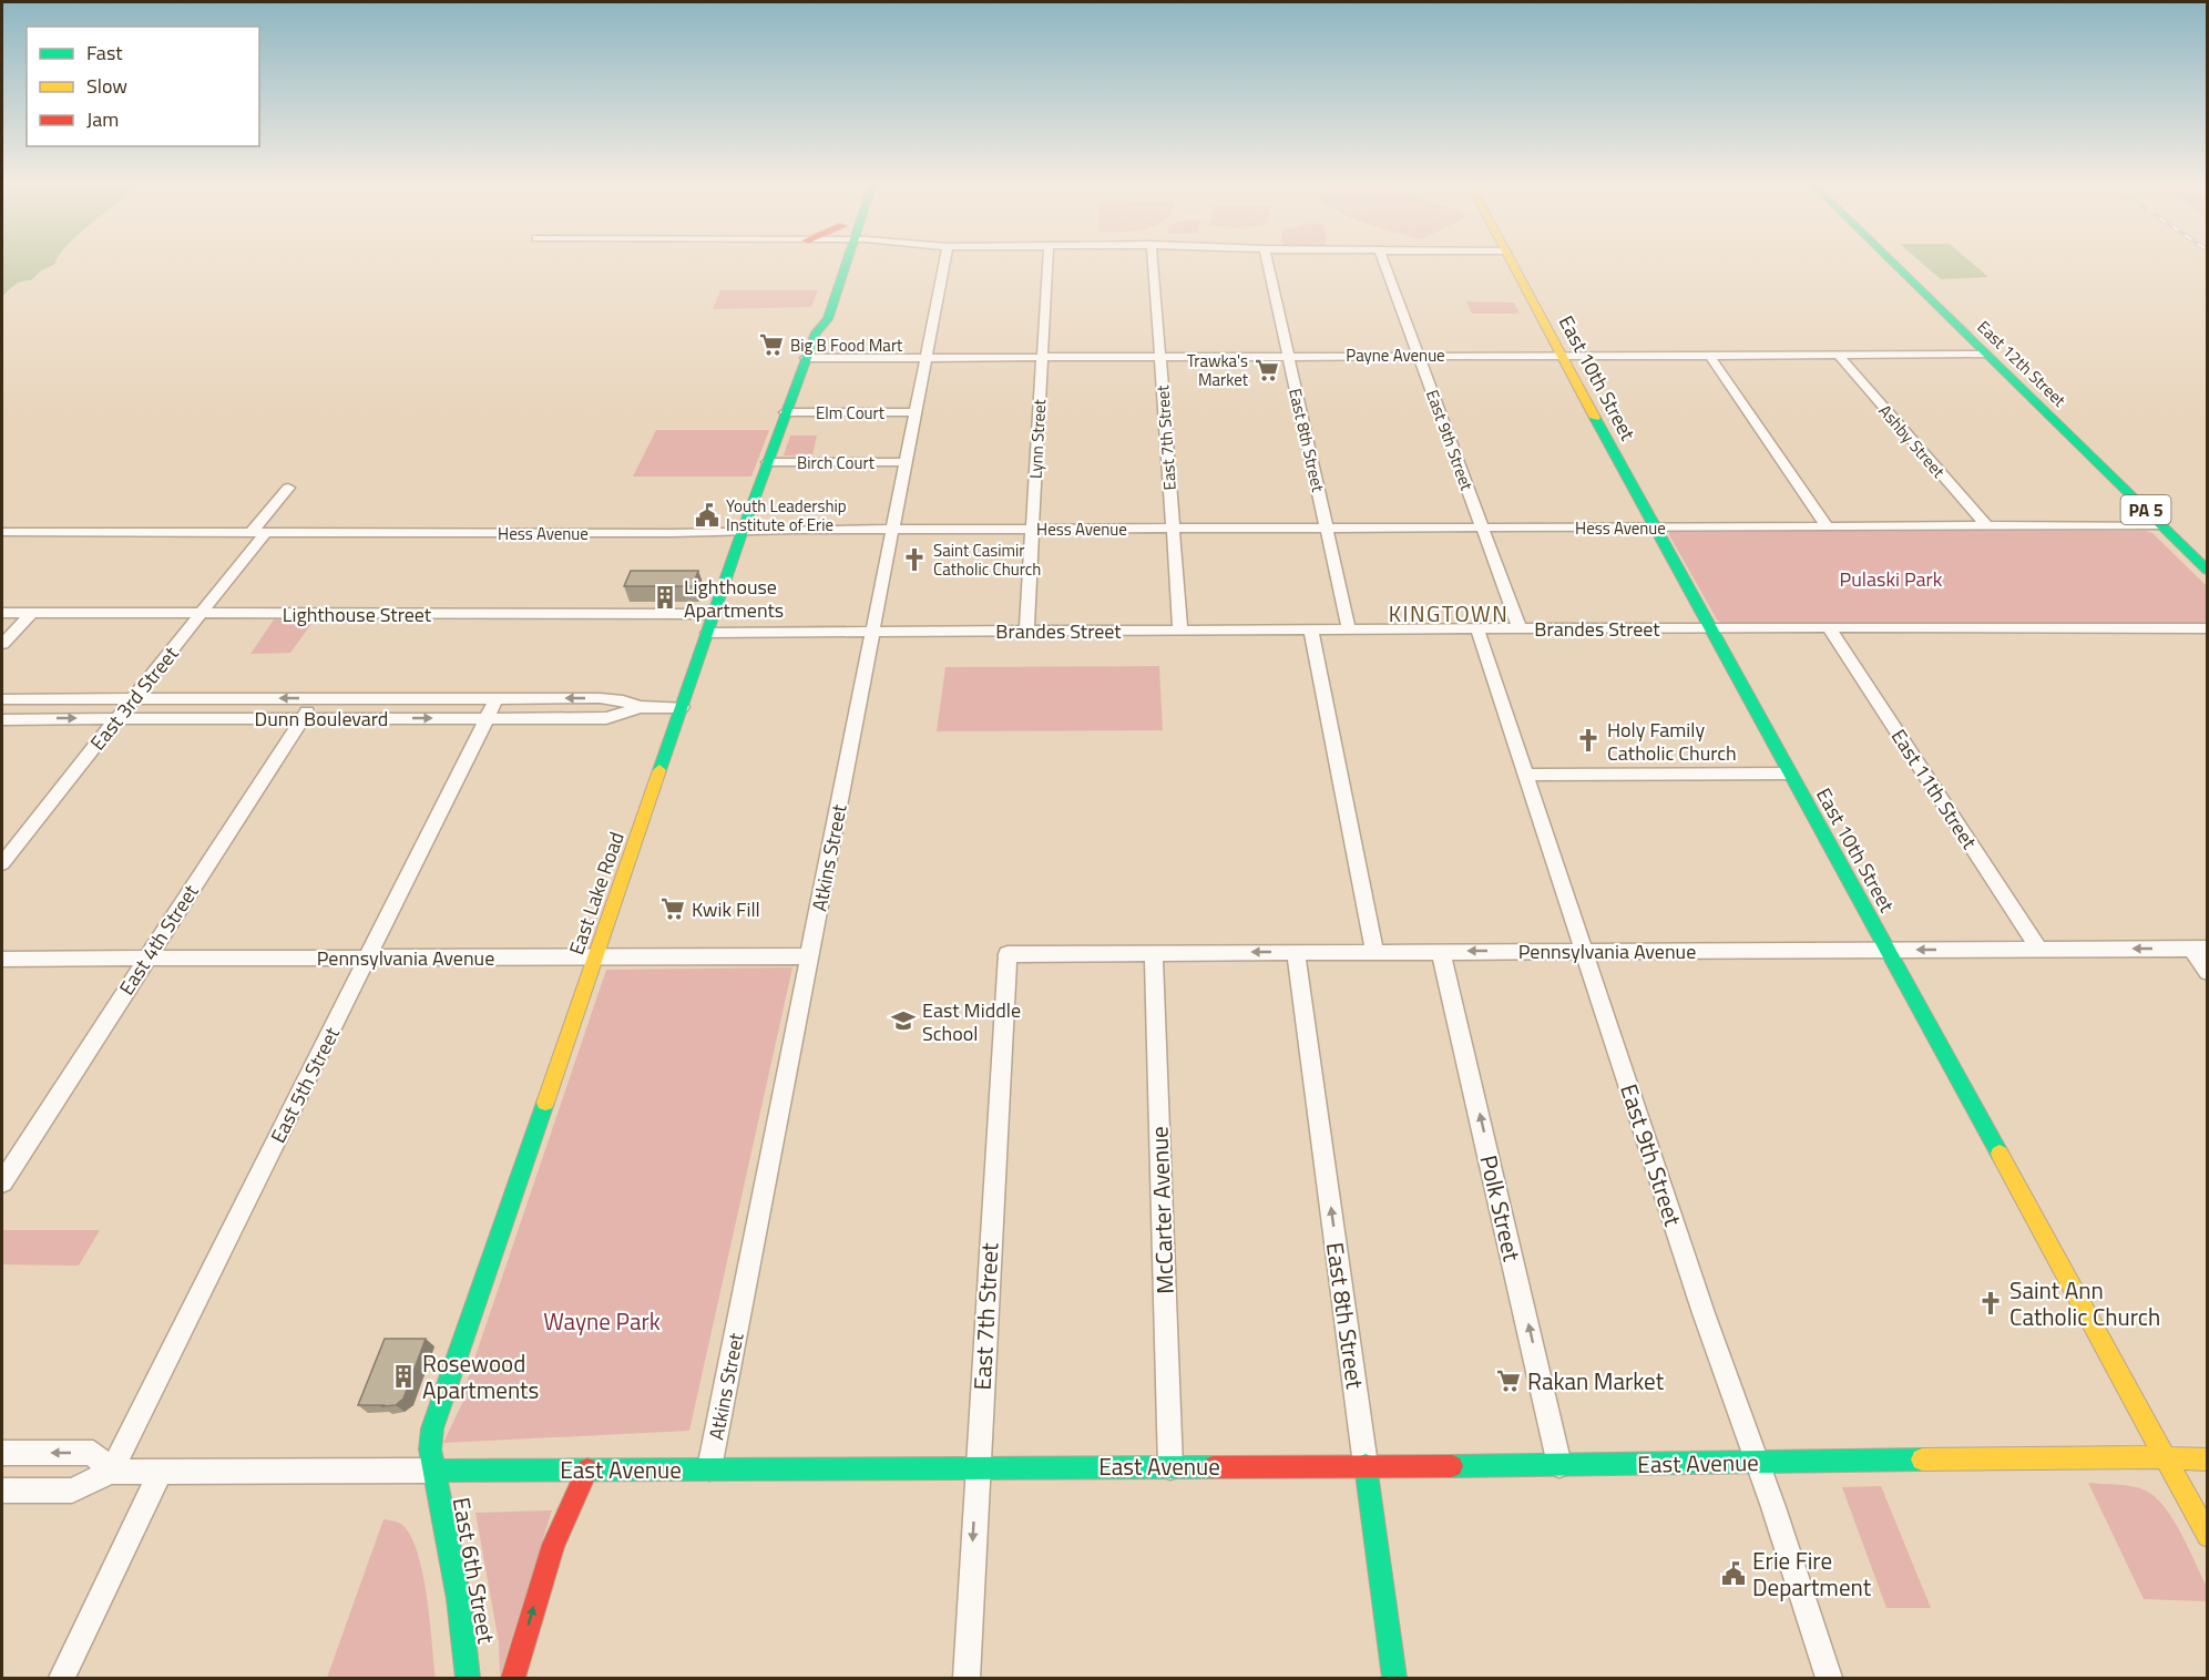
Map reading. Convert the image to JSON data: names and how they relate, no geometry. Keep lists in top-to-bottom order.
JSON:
{
  "streets": {
    "main road": [
      "East 12th Street",
      "East 10th Street",
      "East 8th Street",
      "PA 5",
      "East Lake Road",
      "East Avenue",
      "East 6th Street"
    ],
    "street": [
      "Payne Avenue",
      "Elm Court",
      "East 7th Street",
      "Lynn Street",
      "East 9th Street",
      "Ashby Street",
      "Birch Court",
      "Hess Avenue",
      "Lighthouse Street",
      "Brandes Street",
      "East 3rd Street",
      "Dunn Boulevard",
      "East 11th Street",
      "Atkins Street",
      "East 4th Street",
      "Pennsylvania Avenue",
      "East 5th Street",
      "Polk Street",
      "McCarter Avenue"
    ]
  },
  "crossings": [
    ["Payne Avenue", "East 12th Street"],
    ["Payne Avenue", "East 10th Street"],
    ["Payne Avenue", "East 7th Street"],
    ["Payne Avenue", "Lynn Street"],
    ["Payne Avenue", "East 8th Street"],
    ["Payne Avenue", "East 9th Street"],
    ["Payne Avenue", "Ashby Street"],
    ["Payne Avenue", "Atkins Street"],
    ["Payne Avenue", "East Lake Road"],
    ["East 12th Street", "Hess Avenue"],
    ["East 10th Street", "Hess Avenue"],
    ["East 10th Street", "Brandes Street"],
    ["East 10th Street", "Pennsylvania Avenue"],
    ["East 10th Street", "East Avenue"],
    ["Elm Court", "Atkins Street"],
    ["Elm Court", "East Lake Road"],
    ["East 7th Street", "Hess Avenue"],
    ["East 7th Street", "Brandes Street"],
    ["East 7th Street", "Pennsylvania Avenue"],
    ["East 7th Street", "East Avenue"],
    ["Lynn Street", "Hess Avenue"],
    ["Lynn Street", "Brandes Street"],
    ["East 8th Street", "Hess Avenue"],
    ["East 8th Street", "Brandes Street"],
    ["East 8th Street", "Pennsylvania Avenue"],
    ["East 8th Street", "East Avenue"],
    ["East 9th Street", "Hess Avenue"],
    ["East 9th Street", "Brandes Street"],
    ["East 9th Street", "Pennsylvania Avenue"],
    ["East 9th Street", "East Avenue"],
    ["Ashby Street", "Hess Avenue"],
    ["Birch Court", "Atkins Street"],
    ["Birch Court", "East Lake Road"],
    ["Hess Avenue", "East 3rd Street"],
    ["Hess Avenue", "Atkins Street"],
    ["Hess Avenue", "East Lake Road"],
    ["Lighthouse Street", "East 3rd Street"],
    ["Lighthouse Street", "East Lake Road"],
    ["Brandes Street", "East 11th Street"],
    ["Brandes Street", "Atkins Street"],
    ["Brandes Street", "East Lake Road"],
    ["East 3rd Street", "Dunn Boulevard"],
    ["Dunn Boulevard", "East Lake Road"],
    ["Dunn Boulevard", "East 4th Street"],
    ["Dunn Boulevard", "East 5th Street"],
    ["East 11th Street", "Pennsylvania Avenue"],
    ["Atkins Street", "Pennsylvania Avenue"],
    ["Atkins Street", "East Avenue"],
    ["East Lake Road", "Pennsylvania Avenue"],
    ["East Lake Road", "East Avenue"],
    ["East Lake Road", "East 6th Street"],
    ["East 4th Street", "Pennsylvania Avenue"],
    ["Pennsylvania Avenue", "East 5th Street"],
    ["Pennsylvania Avenue", "Polk Street"],
    ["Pennsylvania Avenue", "McCarter Avenue"],
    ["East 5th Street", "East Avenue"],
    ["Polk Street", "East Avenue"],
    ["McCarter Avenue", "East Avenue"],
    ["East Avenue", "East 6th Street"]
  ],
  "one_way": ["East 8th Street", "Polk Street"],
  "districts": ["KINGTOWN"],
  "parks": ["Pulaski Park", "Wayne Park"],
  "places": {
    "supermarket": [
      "Big B Food Mart",
      "Trawka's Market",
      "Kwik Fill",
      "Rakan Market"
    ],
    "public building": ["Youth Leadership Institute of Erie", "Erie Fire Department"],
    "church": ["Saint Casimir Catholic Church", "Holy Family Catholic Church", "Saint Ann Catholic Church"],
    "building": ["Lighthouse Apartments", "Rosewood Apartments"],
    "school or university": ["East Middle School"]
  },
  "legend": ["Fast", "Slow", "Jam"]
}
